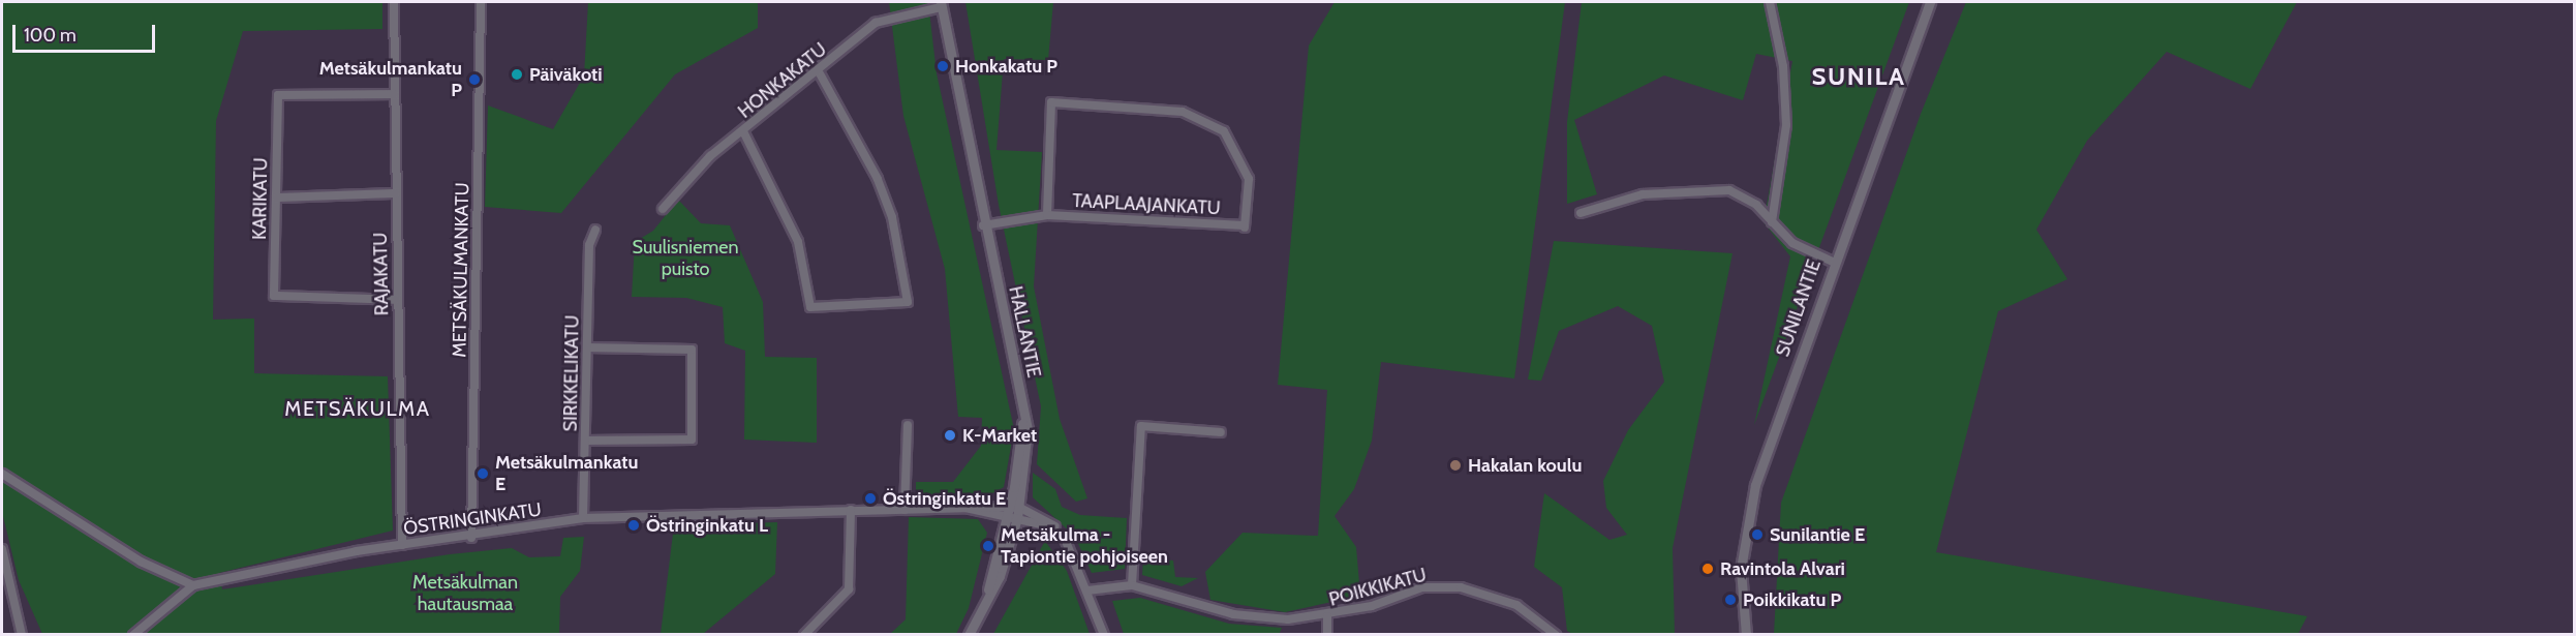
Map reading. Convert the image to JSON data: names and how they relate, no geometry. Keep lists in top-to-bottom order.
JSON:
{
  "streets": {
    "street": [
      "HONKAKATU",
      "KARIKATU",
      "TAAPLAAJANKATU",
      "METSÄKULMANKATU",
      "RAJAKATU",
      "SUNILANTIE",
      "HALLANTIE",
      "SIRKKELIKATU",
      "ÖSTRINGINKATU",
      "POIKKIKATU"
    ]
  },
  "crossings": [
    ["HONKAKATU", "HALLANTIE"],
    ["KARIKATU", "RAJAKATU"],
    ["TAAPLAAJANKATU", "HALLANTIE"],
    ["METSÄKULMANKATU", "ÖSTRINGINKATU"],
    ["RAJAKATU", "ÖSTRINGINKATU"],
    ["HALLANTIE", "ÖSTRINGINKATU"],
    ["SIRKKELIKATU", "ÖSTRINGINKATU"]
  ],
  "districts": ["SUNILA", "METSÄKULMA"],
  "parks": ["Suulisniemen puisto", "Metsäkulman hautausmaa"],
  "places": [
    "Honkakatu P",
    "Päiväkoti",
    "Metsäkulmankatu P",
    "K-Market",
    "Hakalan koulu",
    "Metsäkulmankatu E",
    "Östringinkatu E",
    "Östringinkatu L",
    "Sunilantie E",
    "Metsäkulma - Tapiontie pohjoiseen",
    "Ravintola Alvari",
    "Poikkikatu P"
  ],
  "scale_bar": "100 m"
}
